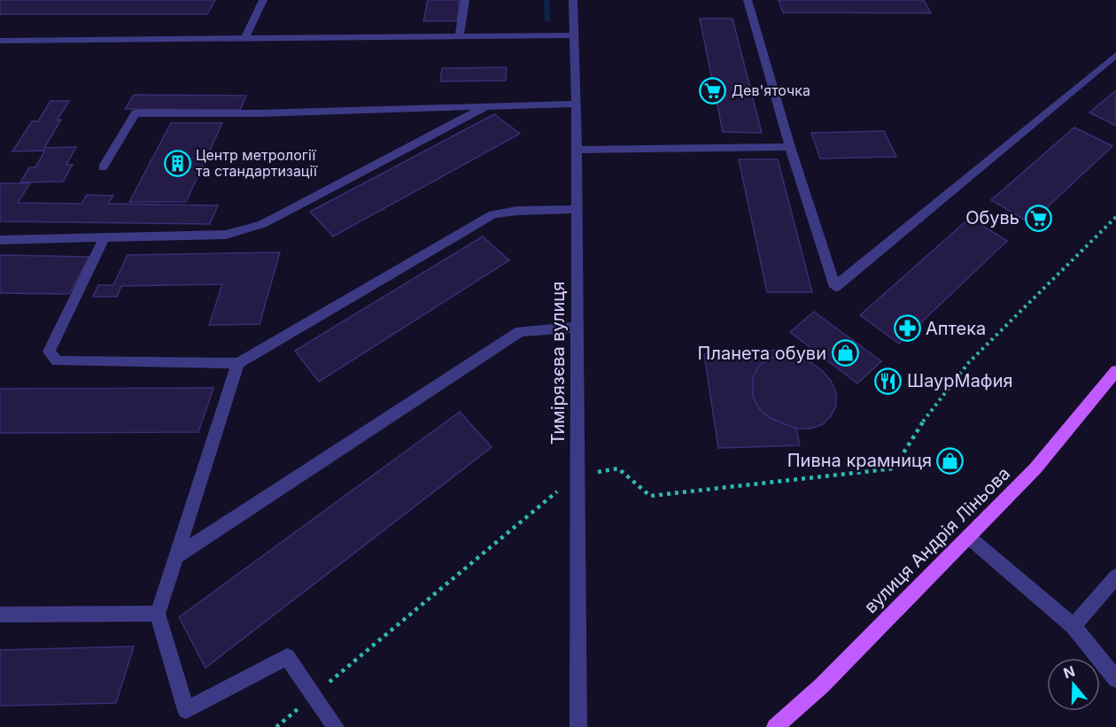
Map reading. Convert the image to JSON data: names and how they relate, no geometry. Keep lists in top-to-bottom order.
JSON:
{
  "streets": {
    "main road": ["вулиця Андрія Ліньова"],
    "street": ["Тимірязєва вулиця"]
  },
  "places": {
    "supermarket": ["Дев'яточка", "Обувь"],
    "building": ["Центр метрології та стандартизації"],
    "pharmacy": ["Аптека"],
    "shop": ["Планета обуви", "Пивна крамниця"],
    "restaurant": ["ШаурМафия"]
  },
  "north": "top"
}
